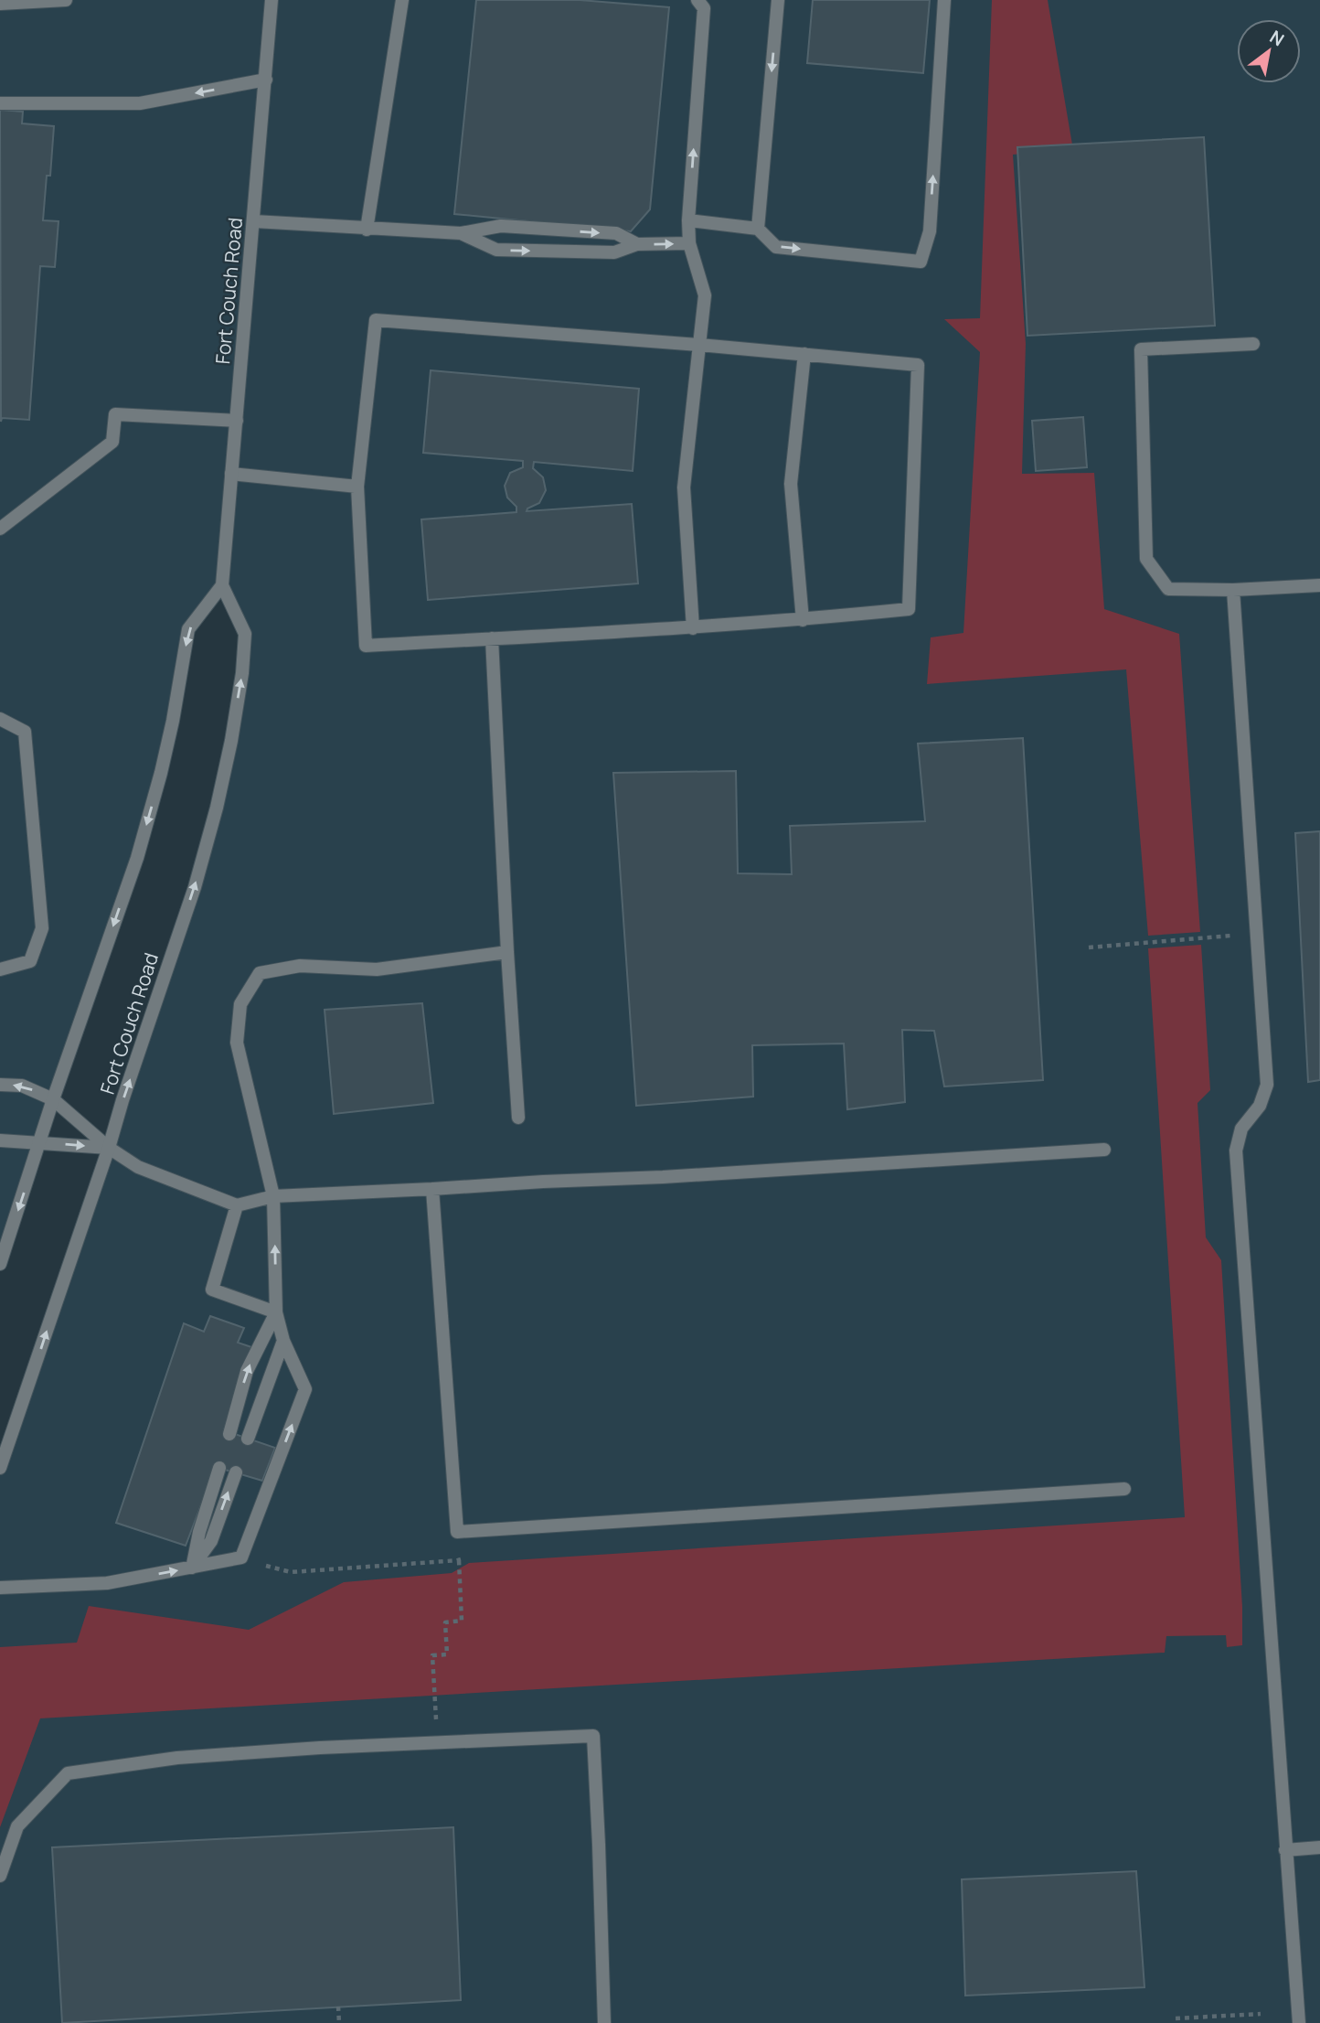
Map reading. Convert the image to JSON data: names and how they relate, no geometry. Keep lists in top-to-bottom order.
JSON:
{
  "streets": {
    "street": ["Fort Couch Road"]
  },
  "north": "top right"
}
